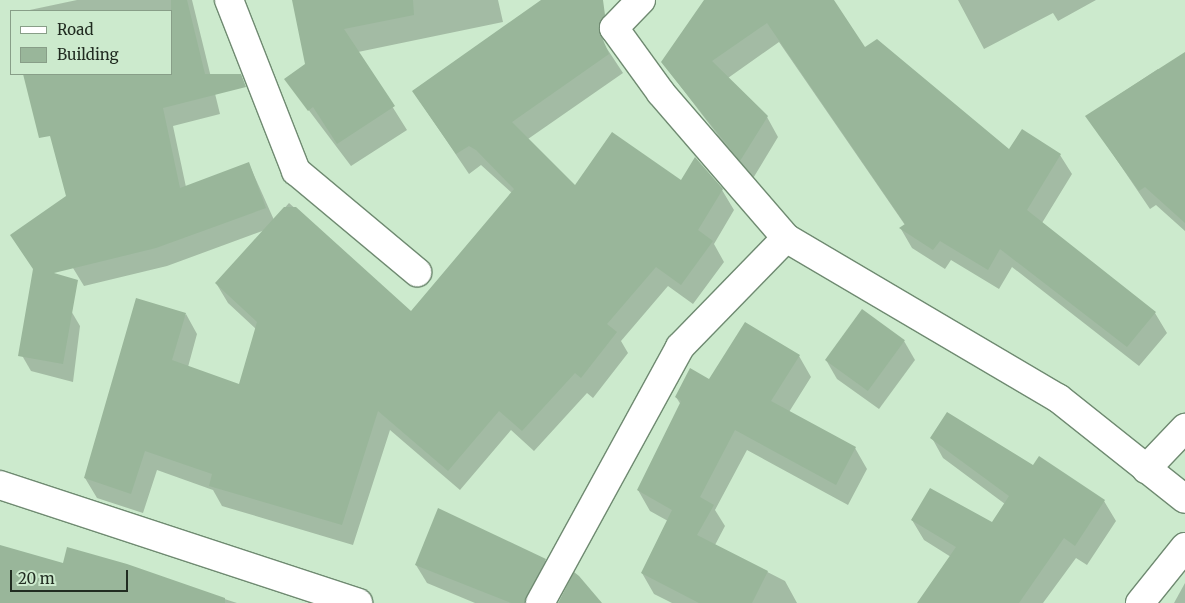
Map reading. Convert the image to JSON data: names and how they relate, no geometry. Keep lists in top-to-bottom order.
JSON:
{
  "legend": ["Road", "Building"],
  "scale_bar": "20 m"
}
